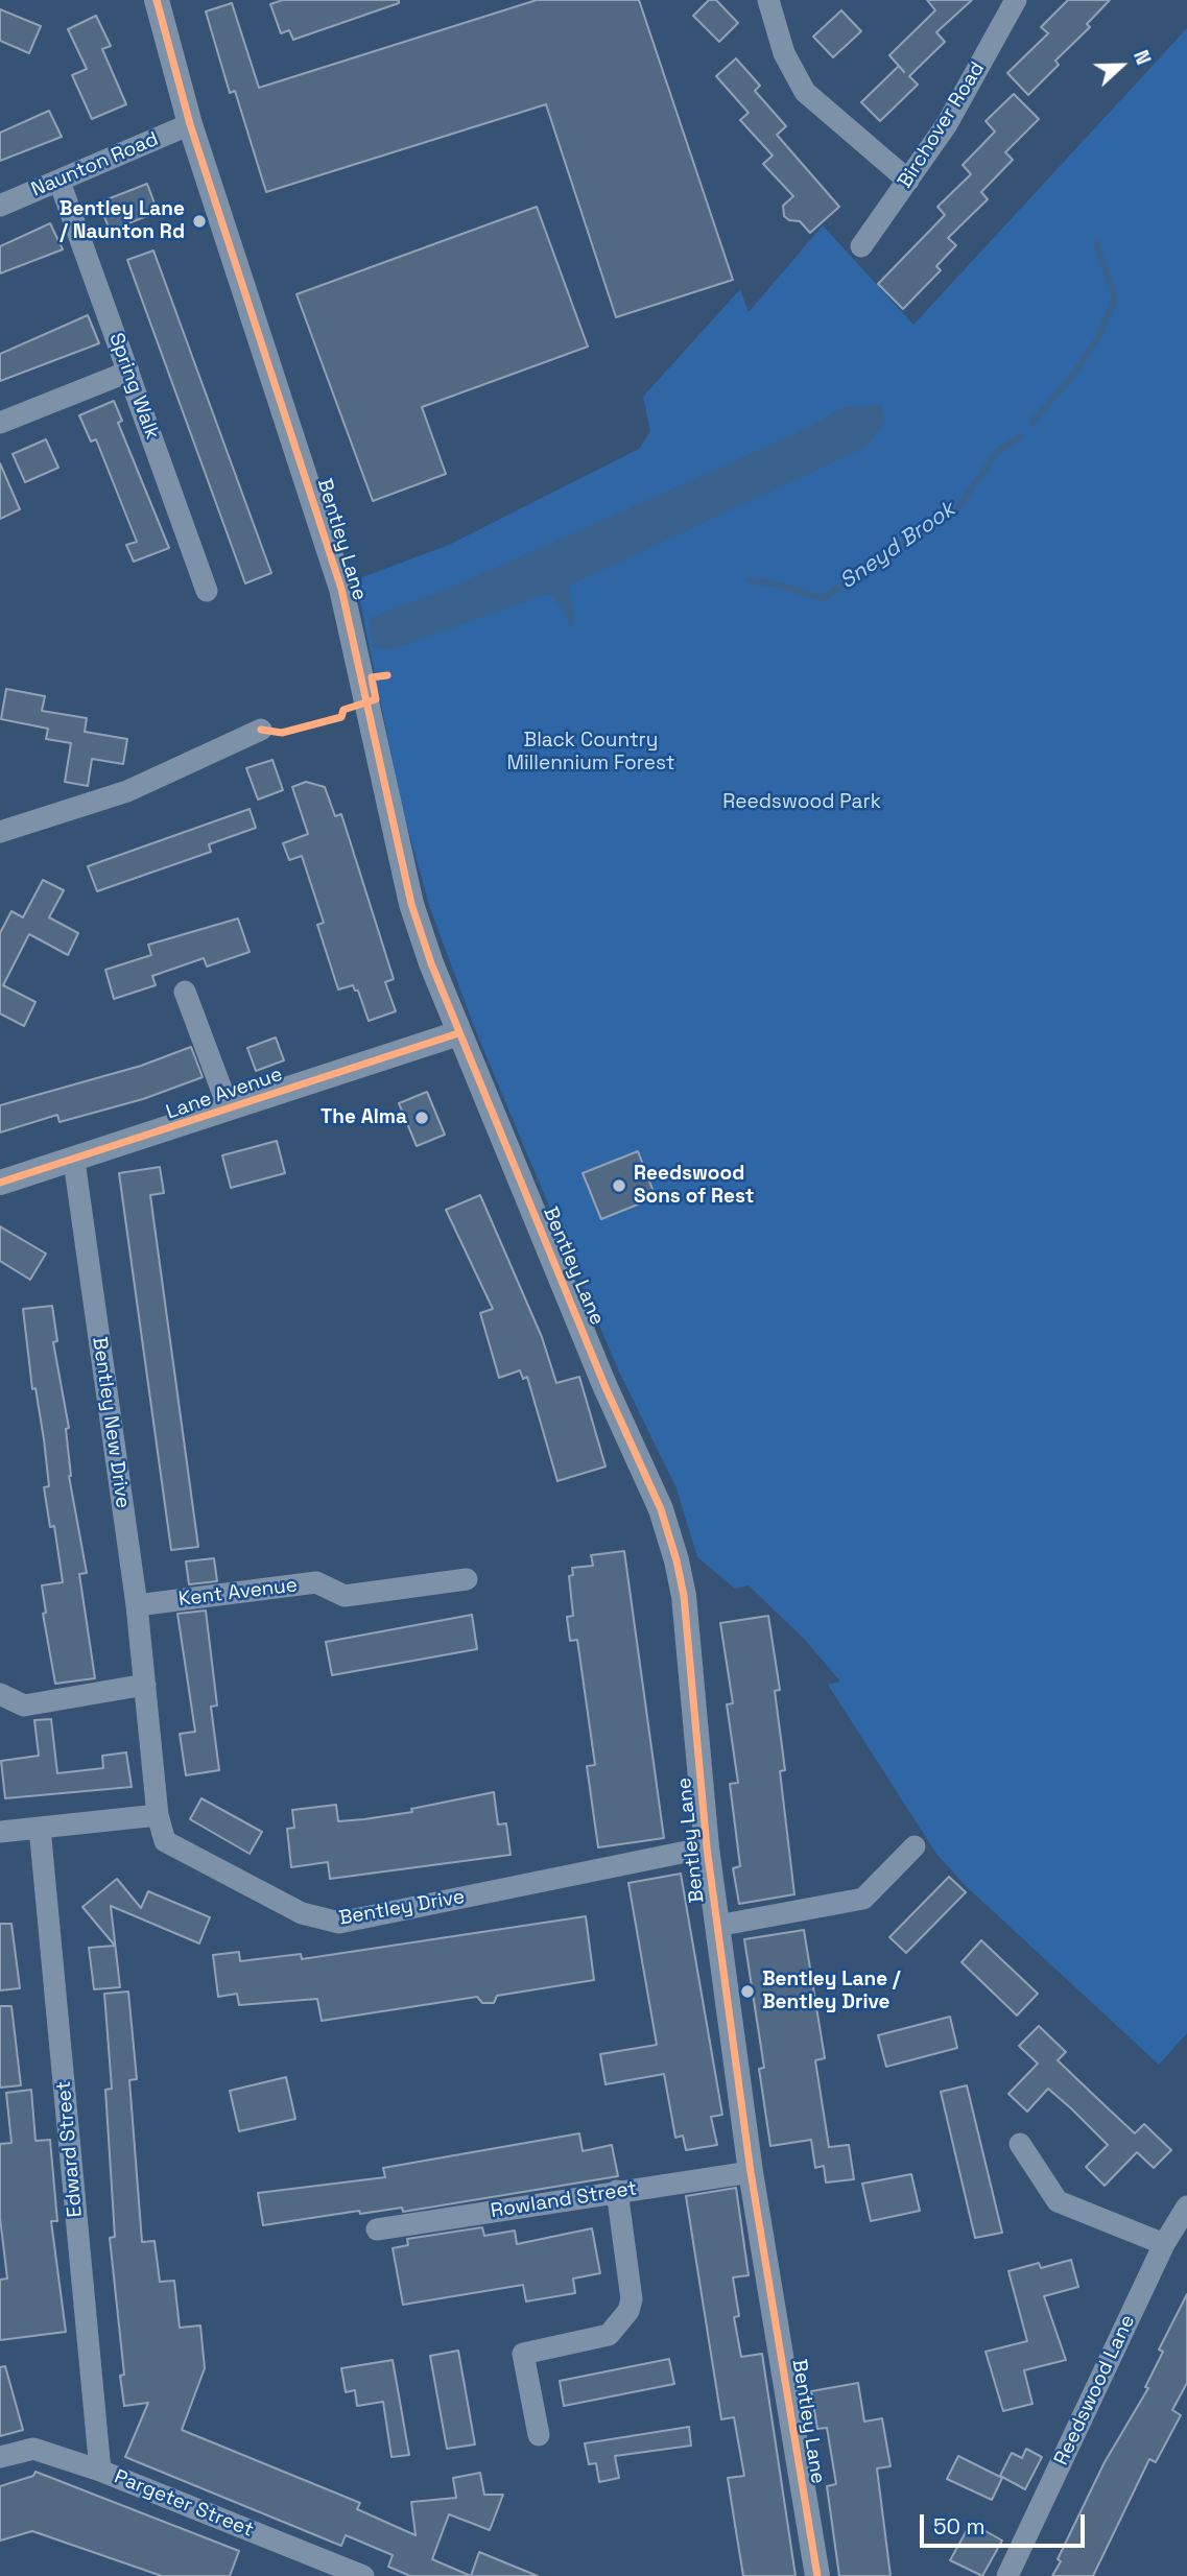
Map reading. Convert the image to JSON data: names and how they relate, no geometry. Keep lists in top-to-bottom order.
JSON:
{
  "streets": {
    "street": [
      "Birchover Road",
      "Naunton Road",
      "Spring Walk",
      "Bentley Lane",
      "Lane Avenue",
      "Bentley New Drive",
      "Kent Avenue",
      "Bentley Drive",
      "Edward Street",
      "Rowland Street",
      "Reedswood Lane",
      "Pargeter Street"
    ]
  },
  "crossings": [
    ["Naunton Road", "Spring Walk"],
    ["Naunton Road", "Bentley Lane"],
    ["Bentley Lane", "Lane Avenue"],
    ["Bentley Lane", "Bentley Drive"],
    ["Bentley Lane", "Rowland Street"],
    ["Lane Avenue", "Bentley New Drive"],
    ["Bentley New Drive", "Kent Avenue"],
    ["Bentley New Drive", "Bentley Drive"],
    ["Edward Street", "Pargeter Street"]
  ],
  "water": ["Sneyd Brook"],
  "parks": ["Black Country Millennium Forest", "Reedswood Park"],
  "places": [
    "Bentley Lane / Naunton Rd",
    "The Alma",
    "Reedswood Sons of Rest",
    "Bentley Lane / Bentley Drive"
  ],
  "scale_bar": "50 m",
  "north": "right"
}
